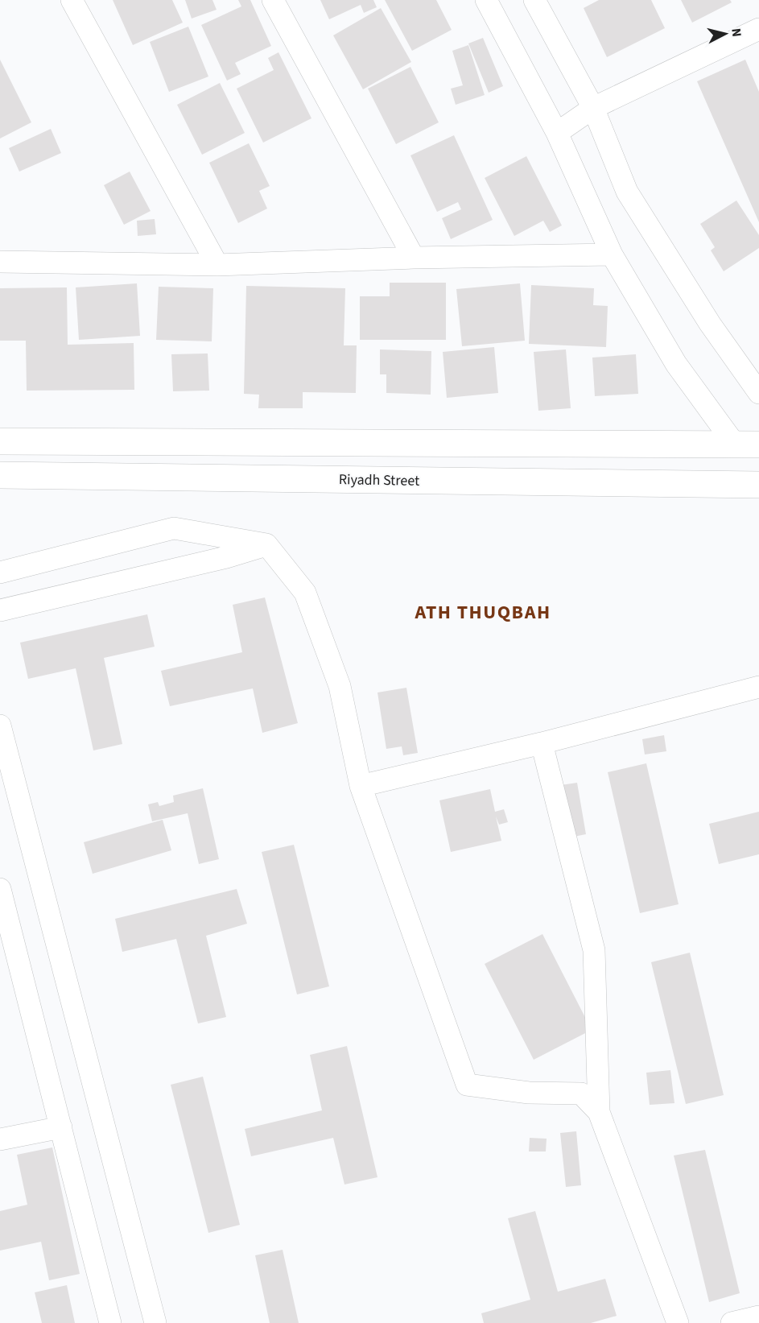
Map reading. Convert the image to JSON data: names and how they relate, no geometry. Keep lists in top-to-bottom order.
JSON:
{
  "streets": {
    "main road": ["Riyadh Street"]
  },
  "districts": ["ATH THUQBAH"],
  "north": "right"
}
